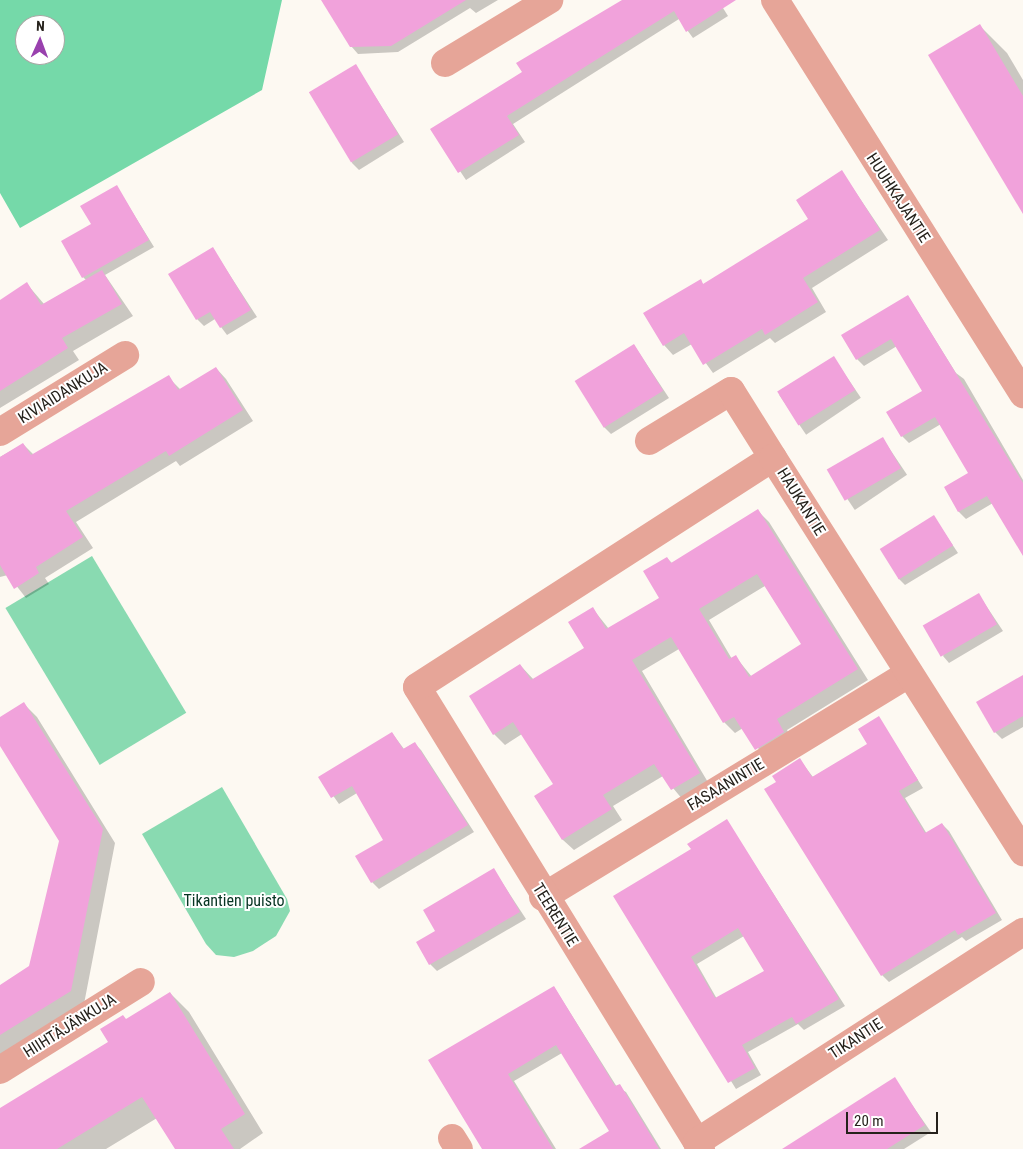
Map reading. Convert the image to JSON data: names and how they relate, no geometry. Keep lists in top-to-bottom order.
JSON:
{
  "streets": {
    "street": [
      "HUUHKAJANTIE",
      "KIVIAIDANKUJA",
      "HAUKANTIE",
      "FASAANINTIE",
      "TEERENTIE",
      "HIIHTÄJÄNKUJA",
      "TIKANTIE"
    ]
  },
  "crossings": [
    ["HAUKANTIE", "FASAANINTIE"],
    ["HAUKANTIE", "TEERENTIE"],
    ["FASAANINTIE", "TEERENTIE"],
    ["TEERENTIE", "TIKANTIE"]
  ],
  "parks": ["Tikantien puisto"],
  "scale_bar": "20 m",
  "north": "top"
}
